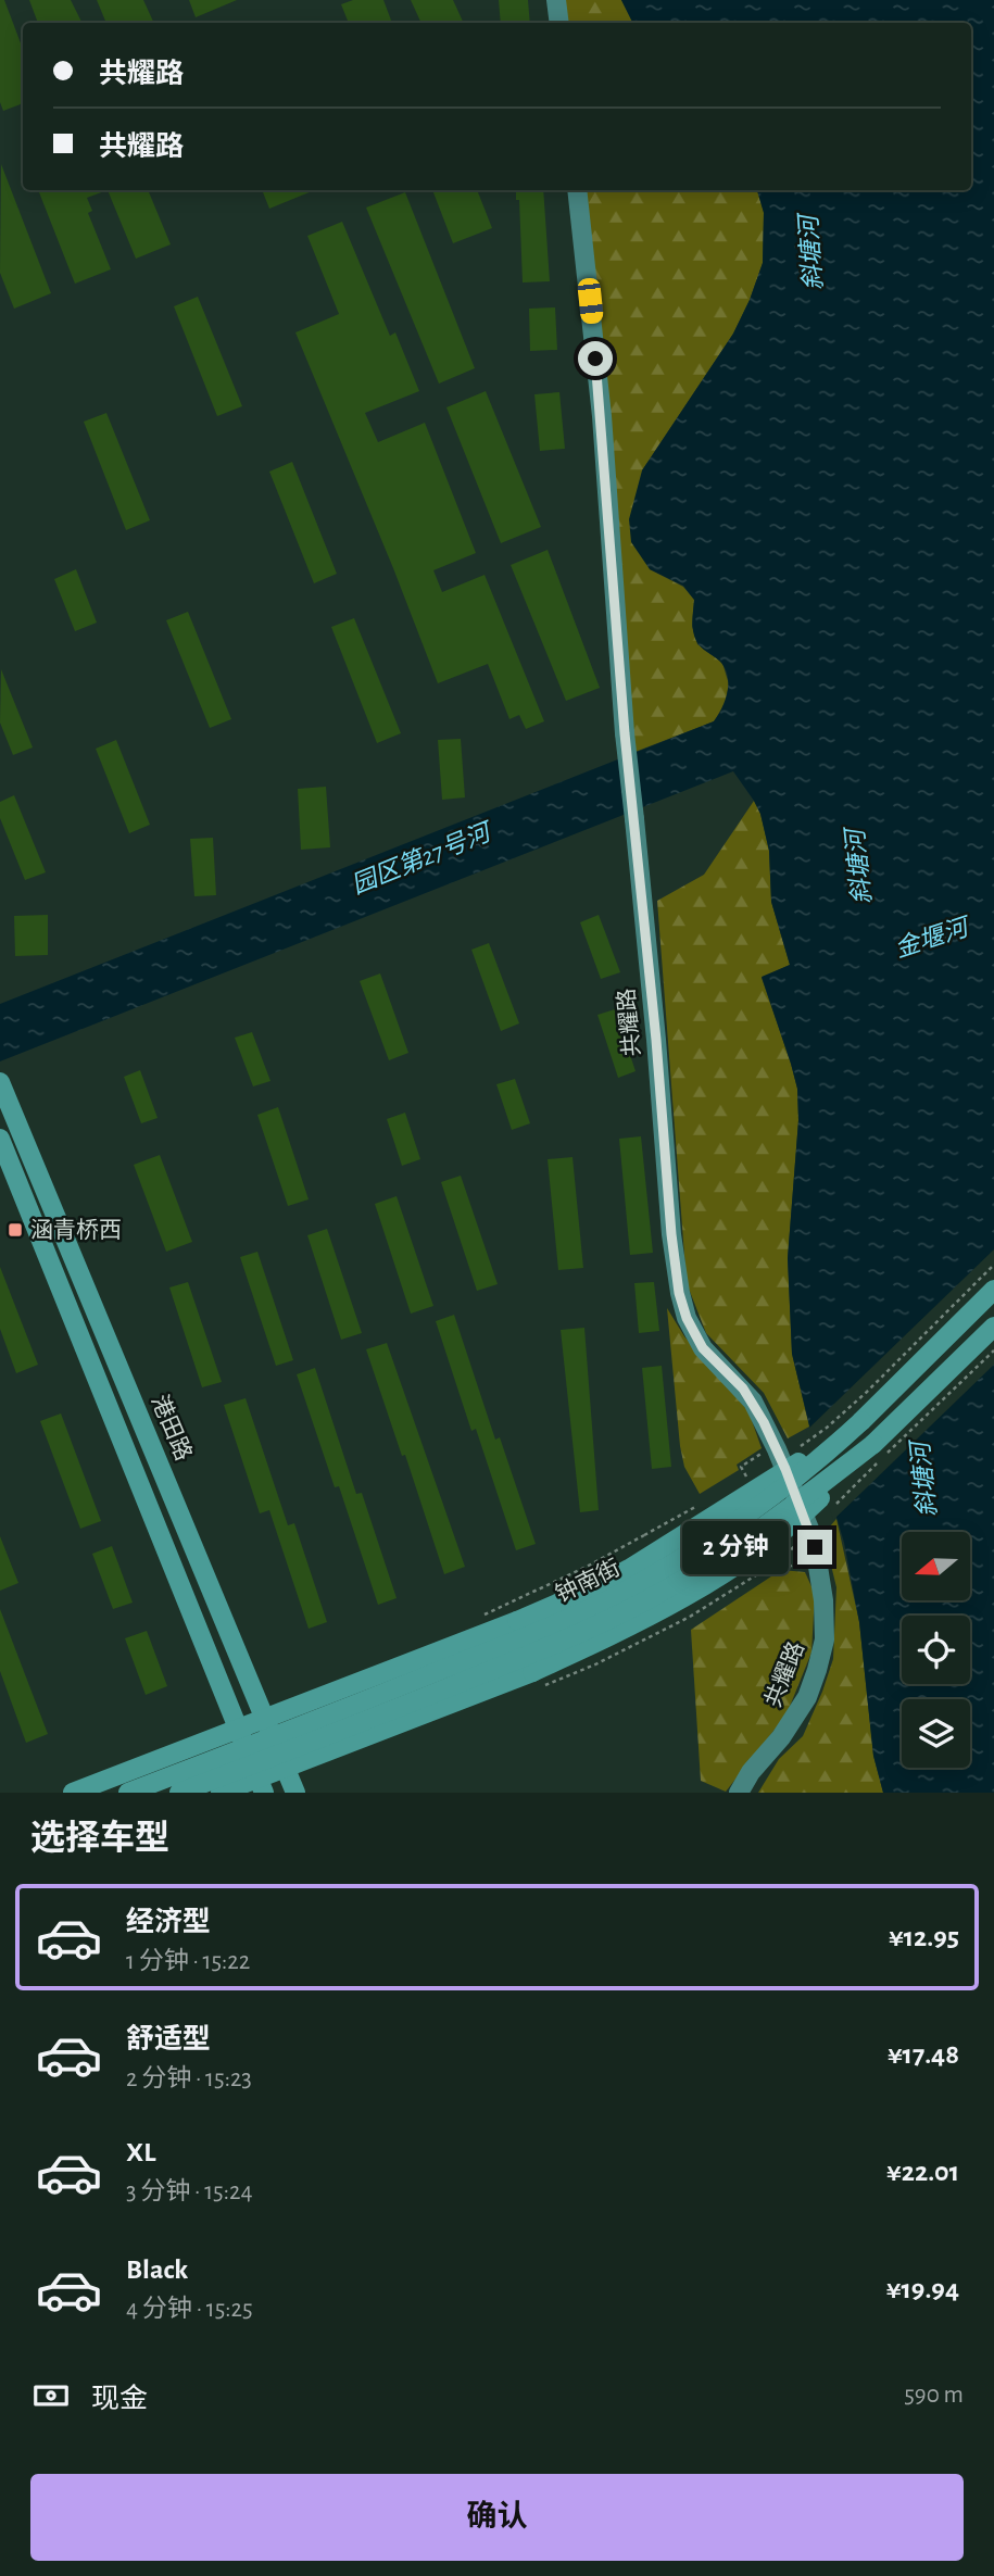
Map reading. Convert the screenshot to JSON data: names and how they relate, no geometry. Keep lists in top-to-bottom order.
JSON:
{
  "streets": {
    "main road": ["港田路", "钟南街"],
    "street": ["共耀路"]
  },
  "water": ["斜塘河", "园区第27号河", "金堰河"],
  "places": {
    "transit": ["涵青桥西"]
  },
  "north": "left",
  "page": {
    "banner": ["共耀路", "共耀路"],
    "bubble": "2 分钟",
    "heading": "选择车型",
    "list": [
      {
        "name": "经济型",
        "note": "1 分钟 · 15:22",
        "value": "¥12.95"
      },
      {
        "name": "舒适型",
        "note": "2 分钟 · 15:23",
        "value": "¥17.48"
      },
      {
        "name": "XL",
        "note": "3 分钟 · 15:24",
        "value": "¥22.01"
      },
      {
        "name": "Black",
        "note": "4 分钟 · 15:25",
        "value": "¥19.94"
      }
    ],
    "pay": ["现金", "590 m"],
    "buttons": "确认"
  }
}
